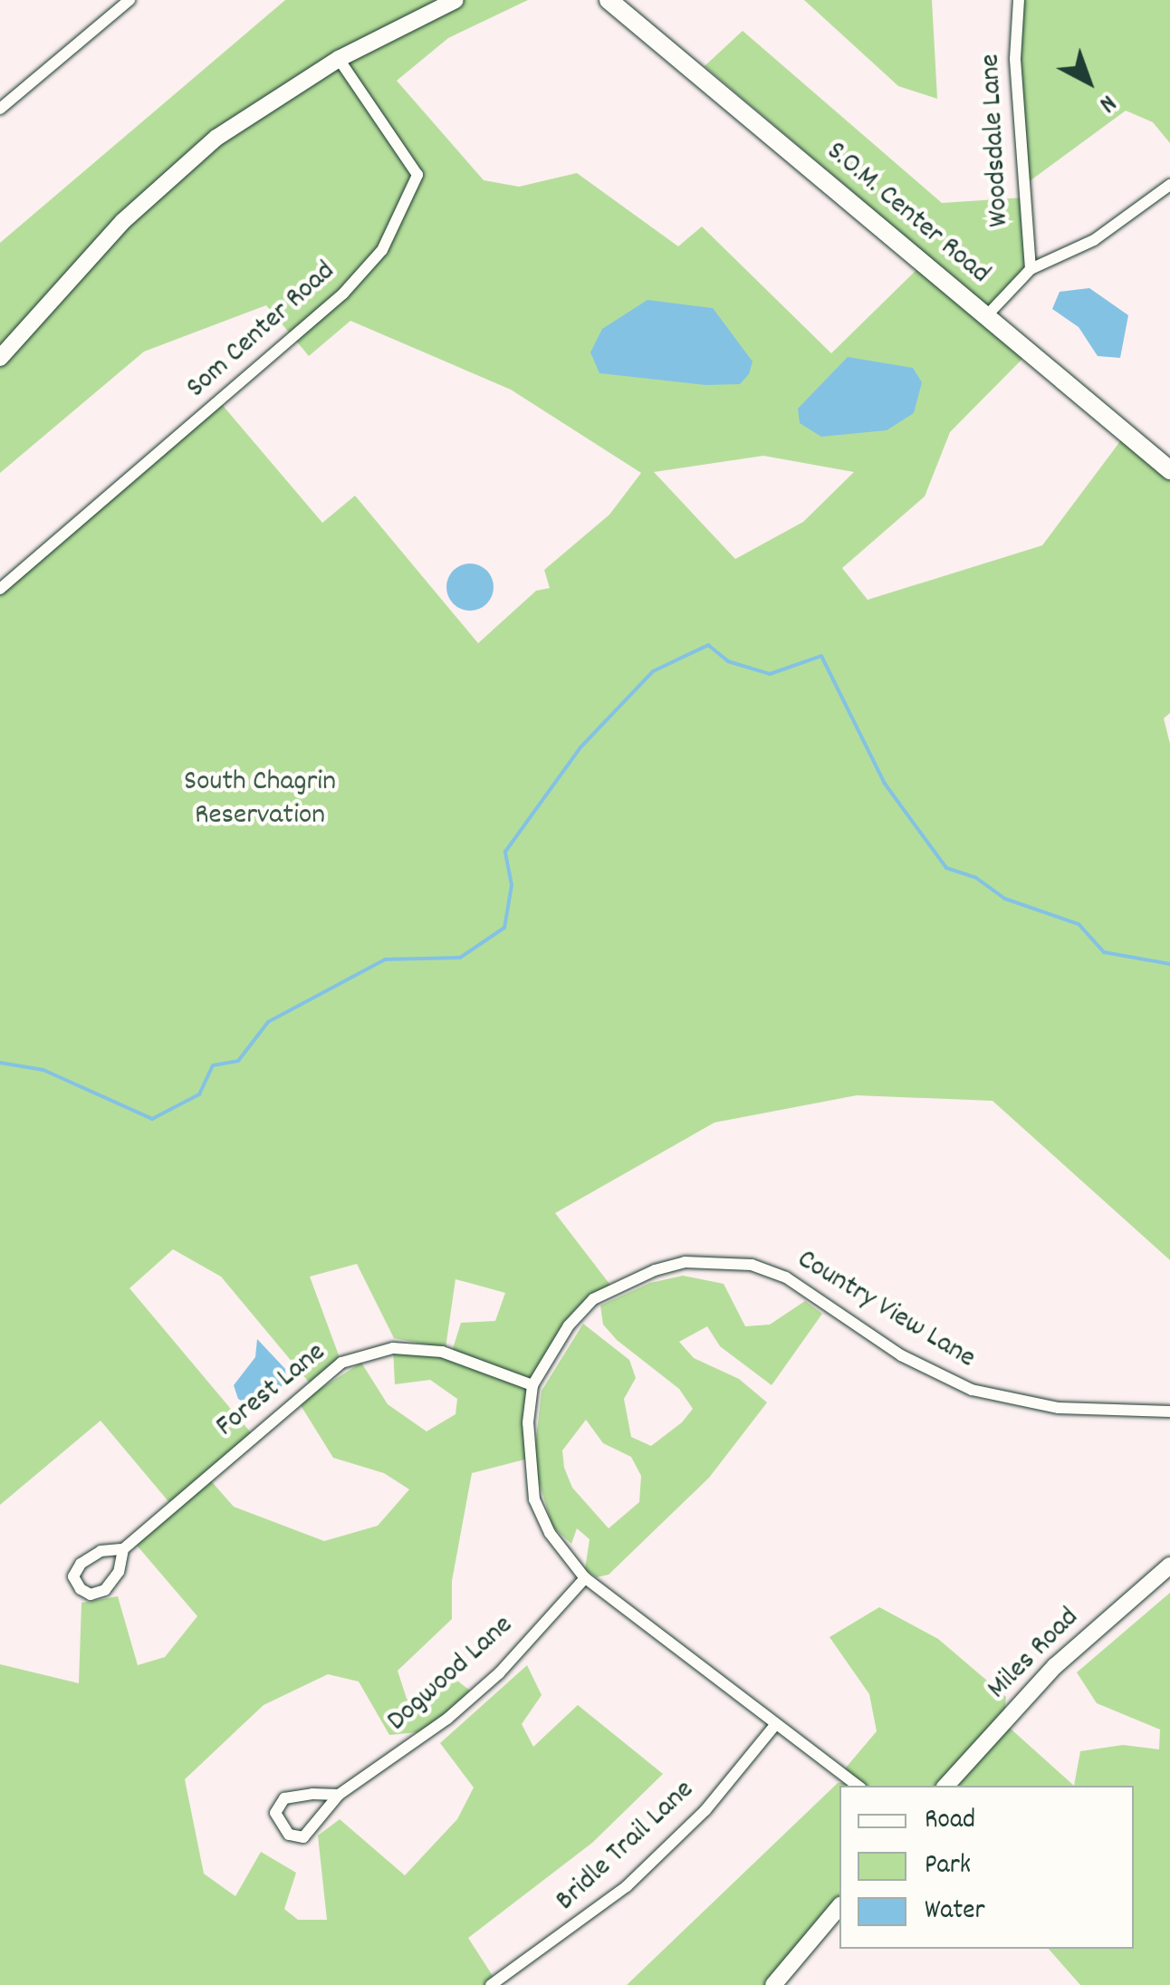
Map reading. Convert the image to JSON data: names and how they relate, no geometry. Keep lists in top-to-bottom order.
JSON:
{
  "streets": {
    "main road": ["S.O.M. Center Road"],
    "street": [
      "Woodsdale Lane",
      "Som Center Road",
      "Country View Lane",
      "Forest Lane",
      "Miles Road",
      "Dogwood Lane",
      "Bridle Trail Lane"
    ]
  },
  "crossings": [
    ["Country View Lane", "Forest Lane"],
    ["Country View Lane", "Dogwood Lane"],
    ["Country View Lane", "Bridle Trail Lane"]
  ],
  "parks": ["South Chagrin Reservation"],
  "legend": ["Road", "Park", "Water"],
  "north": "bottom right"
}
